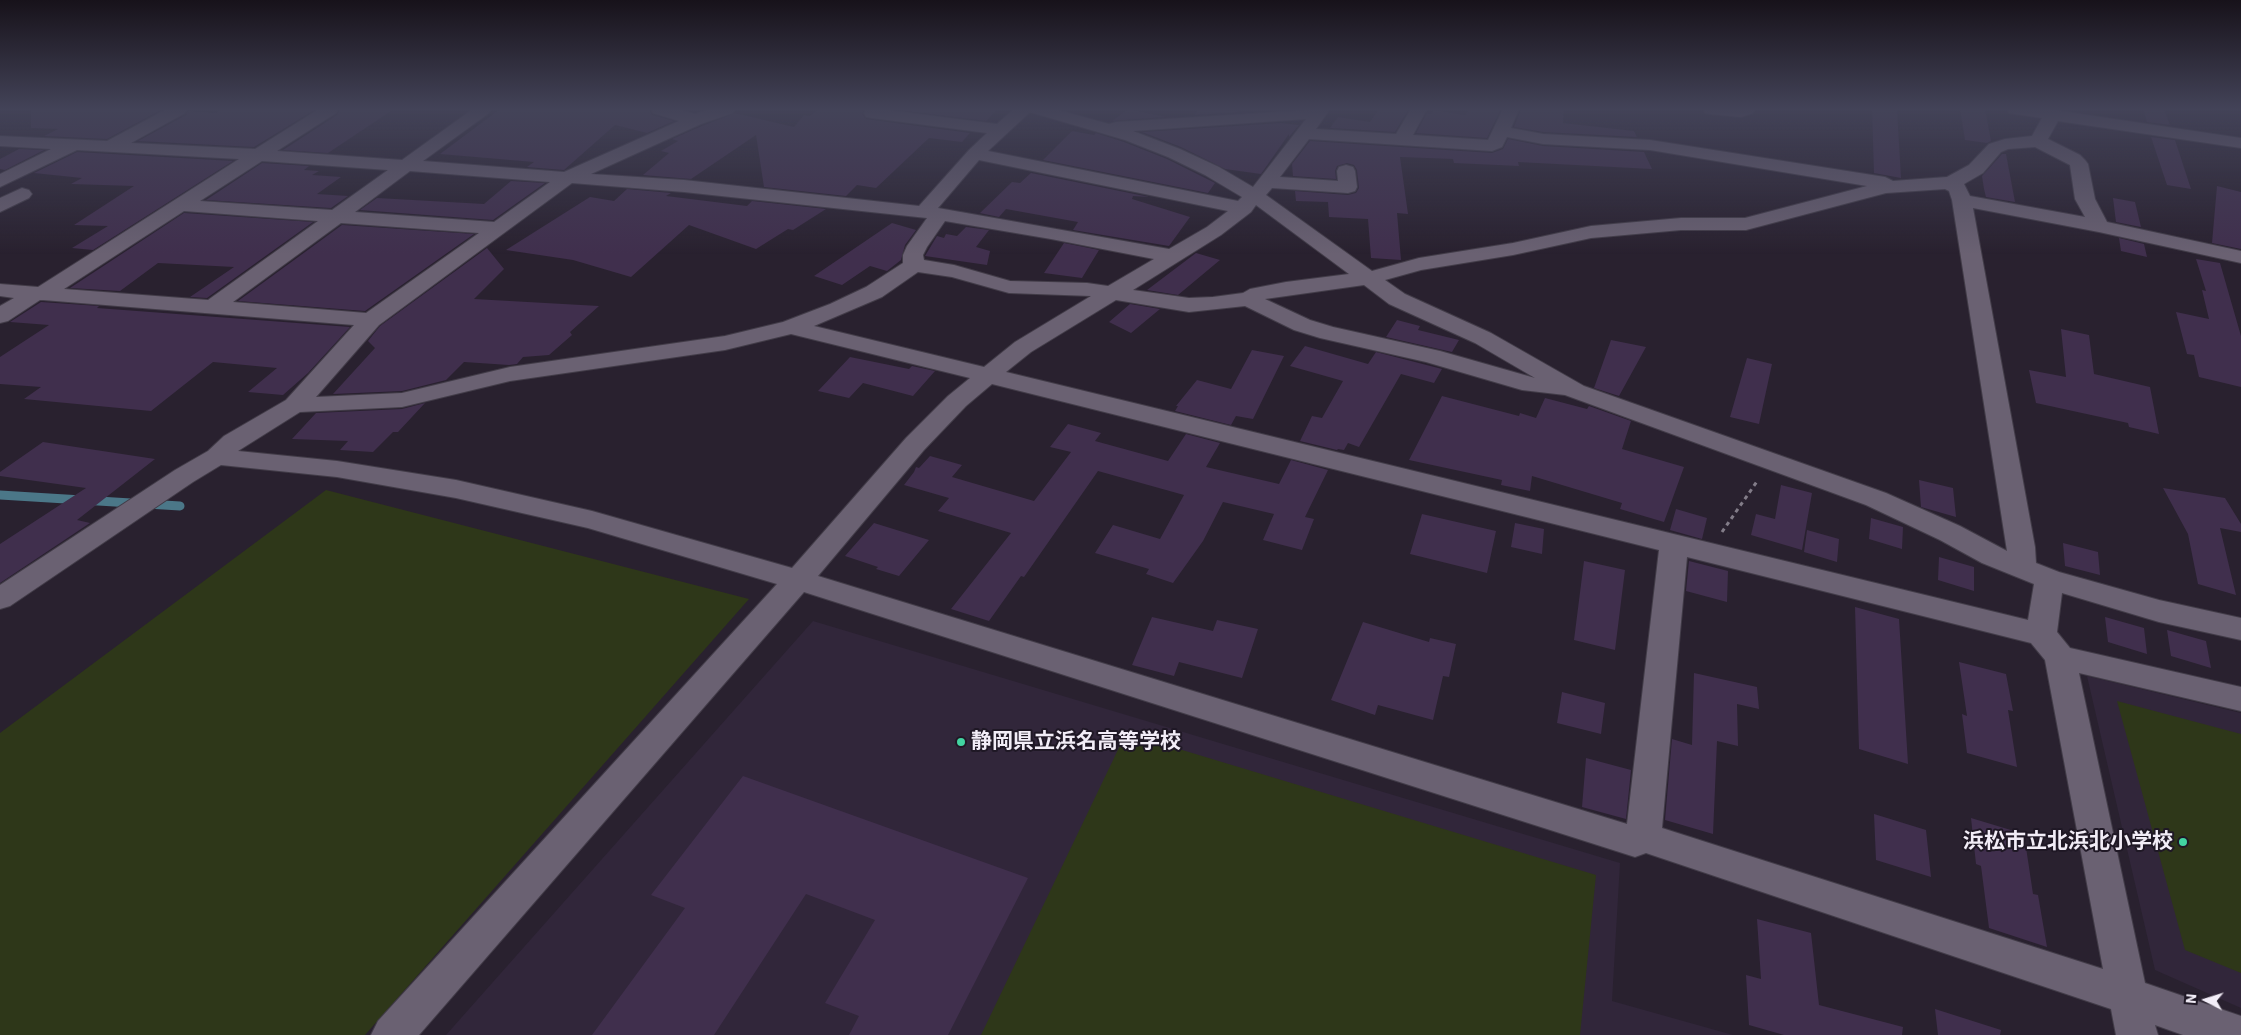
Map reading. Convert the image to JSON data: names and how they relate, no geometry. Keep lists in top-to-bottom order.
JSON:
{
  "places": ["静岡県立浜名高等学校", "浜松市立北浜北小学校"],
  "north": "left"
}
